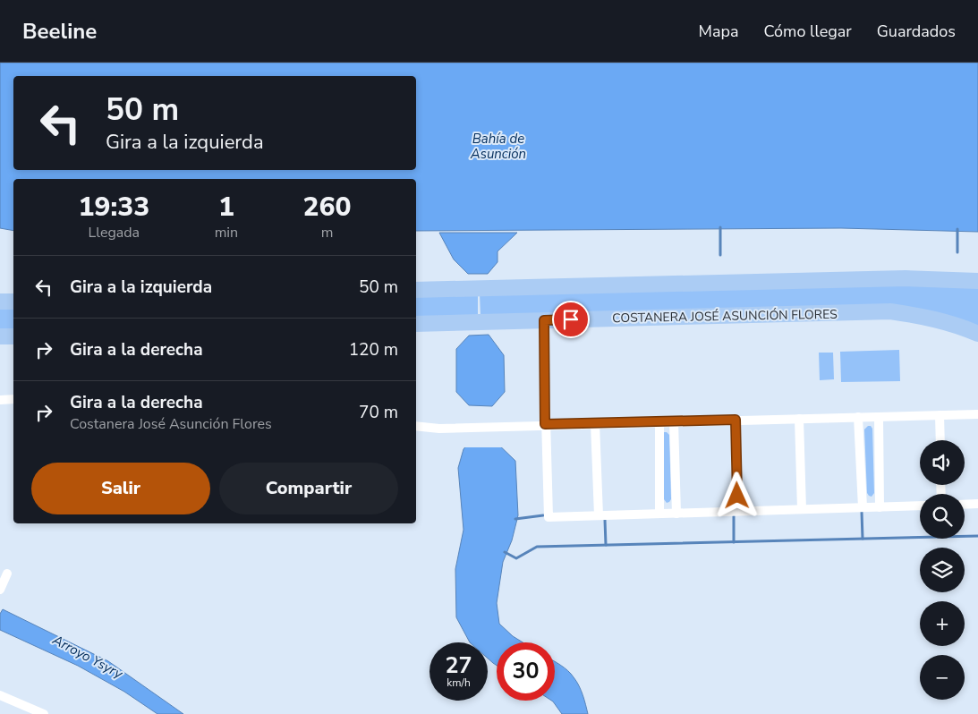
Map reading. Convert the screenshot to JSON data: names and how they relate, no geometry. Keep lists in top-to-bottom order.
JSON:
{
  "streets": {
    "highway": ["COSTANERA JOSÉ ASUNCIÓN FLORES"]
  },
  "water": ["Bahía de Asunción", "Arroyo Ysyry"],
  "page": {
    "header": "Beeline",
    "nav": ["Mapa", "Cómo llegar", "Guardados"],
    "turn": ["50 m", "Gira a la izquierda"],
    "eta": [
      "19:33",
      "Llegada",
      "1",
      "min",
      "260",
      "m"
    ],
    "list": [
      {
        "name": "Gira a la izquierda",
        "value": "50 m"
      },
      {
        "name": "Gira a la derecha",
        "value": "120 m"
      },
      {
        "name": "Gira a la derecha",
        "note": "Costanera José Asunción Flores",
        "value": "70 m"
      }
    ],
    "map_buttons": ["+", "−"],
    "buttons": ["Salir", "Compartir"],
    "speed": "27 km/h",
    "limit": "30"
  }
}
